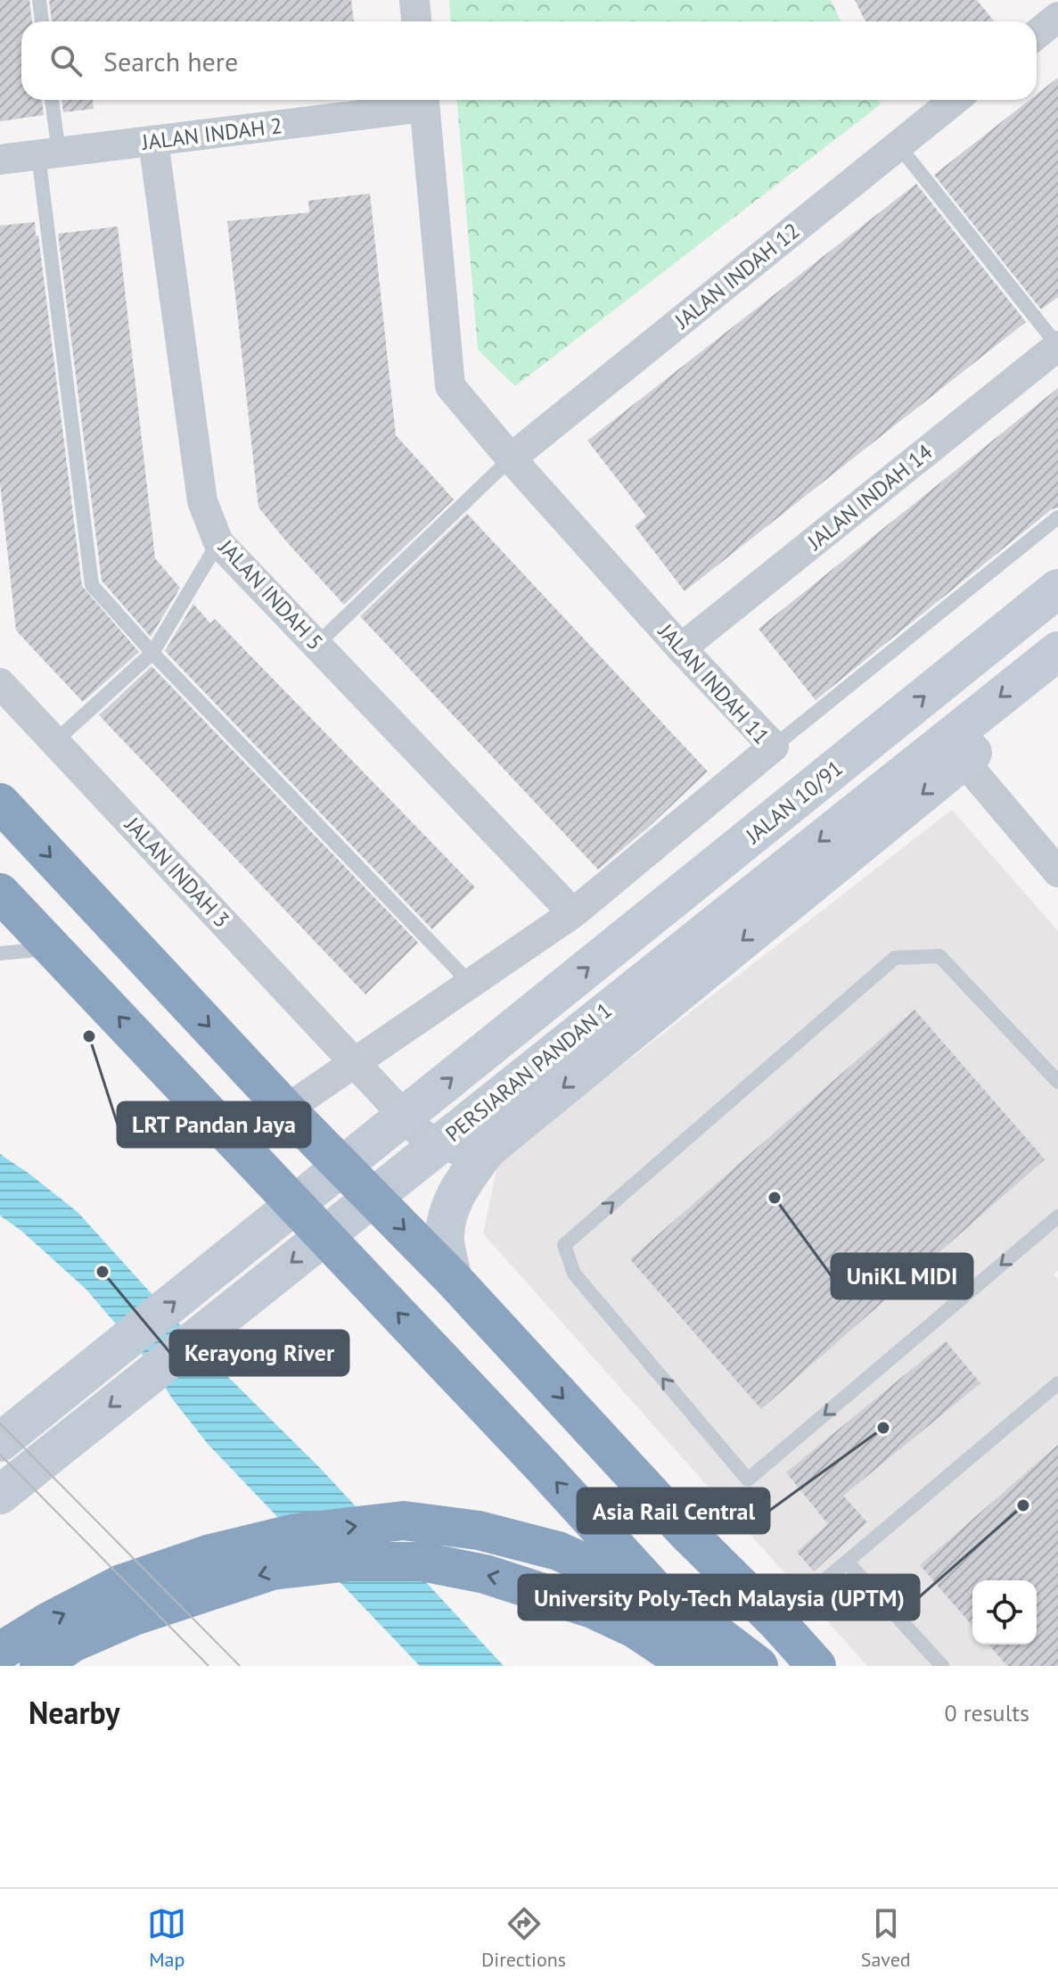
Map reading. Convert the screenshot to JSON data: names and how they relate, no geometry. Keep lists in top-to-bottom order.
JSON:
{
  "streets": {
    "street": [
      "JALAN INDAH 2",
      "JALAN INDAH 12",
      "JALAN INDAH 14",
      "JALAN INDAH 5",
      "JALAN INDAH 11",
      "JALAN 10/91",
      "JALAN INDAH 3",
      "PERSIARAN PANDAN 1"
    ]
  },
  "crossings": [
    ["JALAN INDAH 2", "JALAN INDAH 5"],
    ["JALAN INDAH 2", "JALAN INDAH 11"],
    ["JALAN INDAH 12", "JALAN INDAH 11"],
    ["JALAN INDAH 14", "JALAN INDAH 11"],
    ["JALAN INDAH 5", "JALAN INDAH 11"],
    ["JALAN INDAH 11", "JALAN INDAH 3"],
    ["JALAN 10/91", "PERSIARAN PANDAN 1"]
  ],
  "places": [
    "LRT Pandan Jaya",
    "UniKL MIDI",
    "Kerayong River",
    "Asia Rail Central",
    "University Poly-Tech Malaysia (UPTM)"
  ],
  "page": {
    "search": "Search here",
    "heading": ["Nearby", "0 results"],
    "nav": ["Map", "Directions", "Saved"]
  }
}
